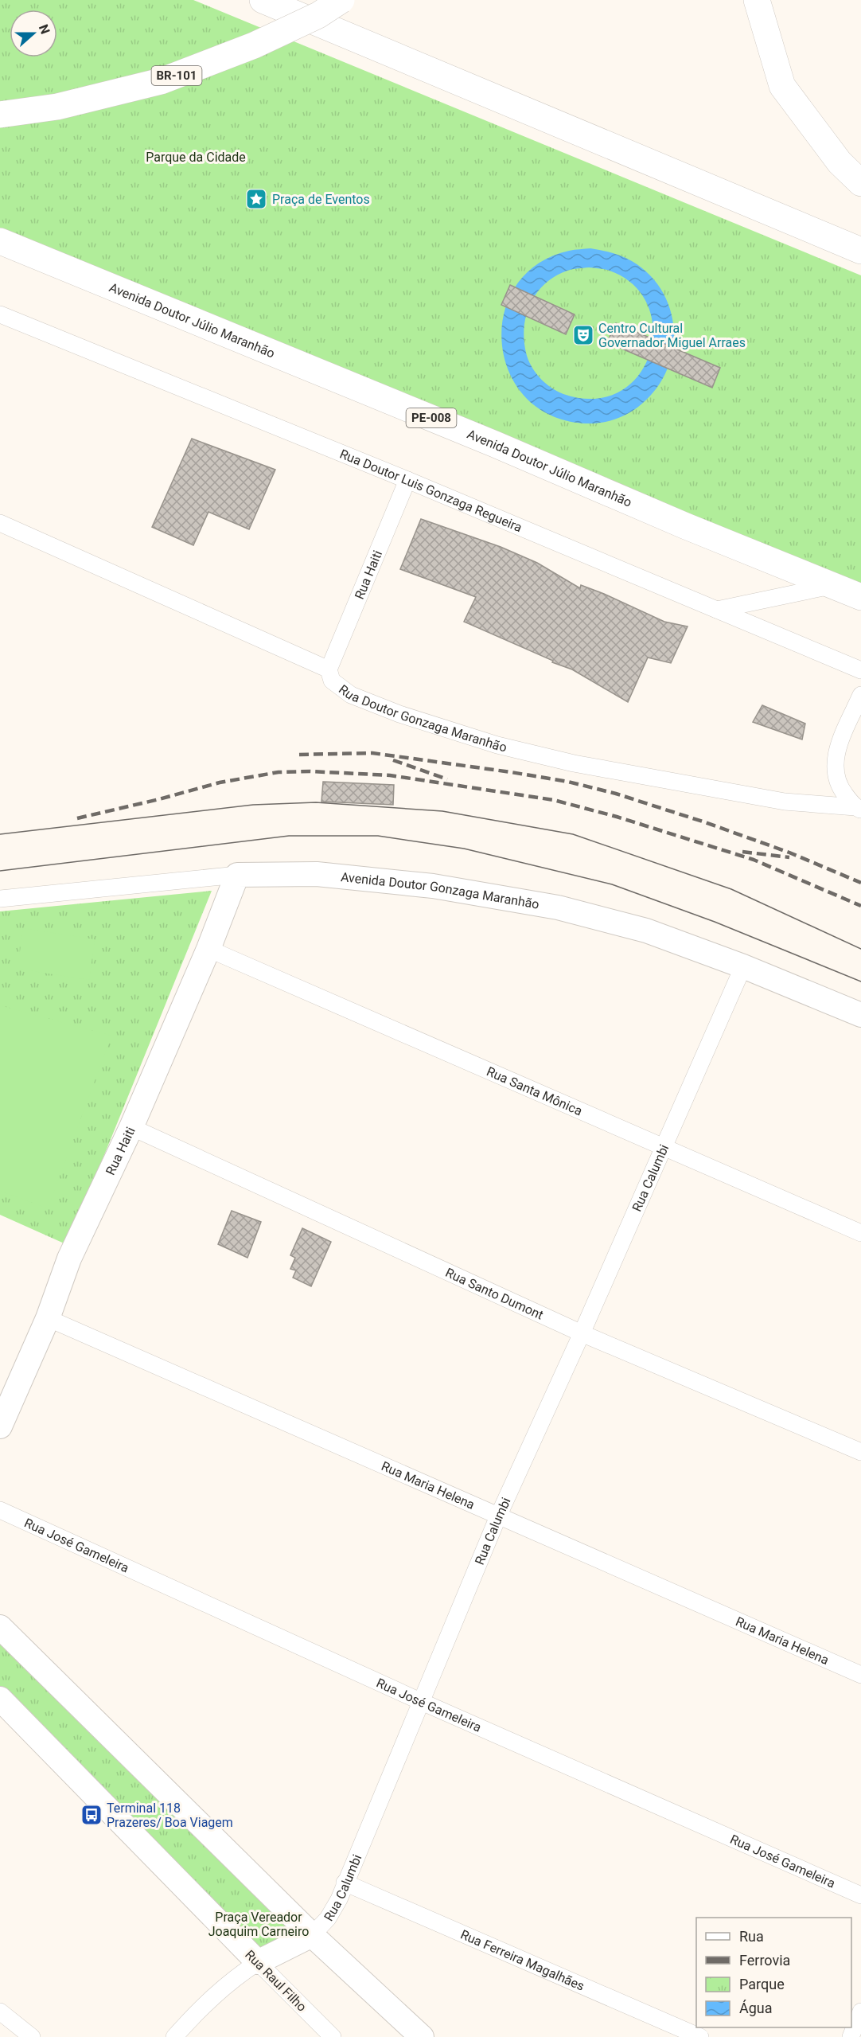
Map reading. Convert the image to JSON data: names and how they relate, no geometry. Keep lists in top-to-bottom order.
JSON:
{
  "streets": {
    "highway": ["BR-101", "Avenida Doutor Júlio Maranhão", "PE-008"],
    "street": [
      "Rua Doutor Luis Gonzaga Regueira",
      "Rua Haiti",
      "Rua Doutor Gonzaga Maranhão",
      "Avenida Doutor Gonzaga Maranhão",
      "Rua Santa Mônica",
      "Rua Calumbi",
      "Rua Santo Dumont",
      "Rua Maria Helena",
      "Rua José Gameleira",
      "Rua Ferreira Magalhães",
      "Rua Raul Filho"
    ]
  },
  "crossings": [
    ["Rua Doutor Luis Gonzaga Regueira", "Rua Haiti"],
    ["Rua Haiti", "Rua Doutor Gonzaga Maranhão"],
    ["Rua Haiti", "Avenida Doutor Gonzaga Maranhão"],
    ["Rua Haiti", "Rua Santa Mônica"],
    ["Rua Haiti", "Rua Santo Dumont"],
    ["Rua Haiti", "Rua Maria Helena"],
    ["Avenida Doutor Gonzaga Maranhão", "Rua Calumbi"],
    ["Rua Santa Mônica", "Rua Calumbi"],
    ["Rua Calumbi", "Rua Santo Dumont"],
    ["Rua Calumbi", "Rua Maria Helena"],
    ["Rua Calumbi", "Rua José Gameleira"],
    ["Rua Calumbi", "Rua Ferreira Magalhães"],
    ["Rua Calumbi", "Rua Raul Filho"]
  ],
  "parks": ["Parque da Cidade", "Praça Vereador Joaquim Carneiro"],
  "places": {
    "place": ["Praça de Eventos"],
    "theatre": ["Centro Cultural Governador Miguel Arraes"],
    "bus stop": ["Terminal 118 Prazeres/ Boa Viagem"]
  },
  "legend": [
    "Rua",
    "Ferrovia",
    "Parque",
    "Água"
  ],
  "north": "right"
}
